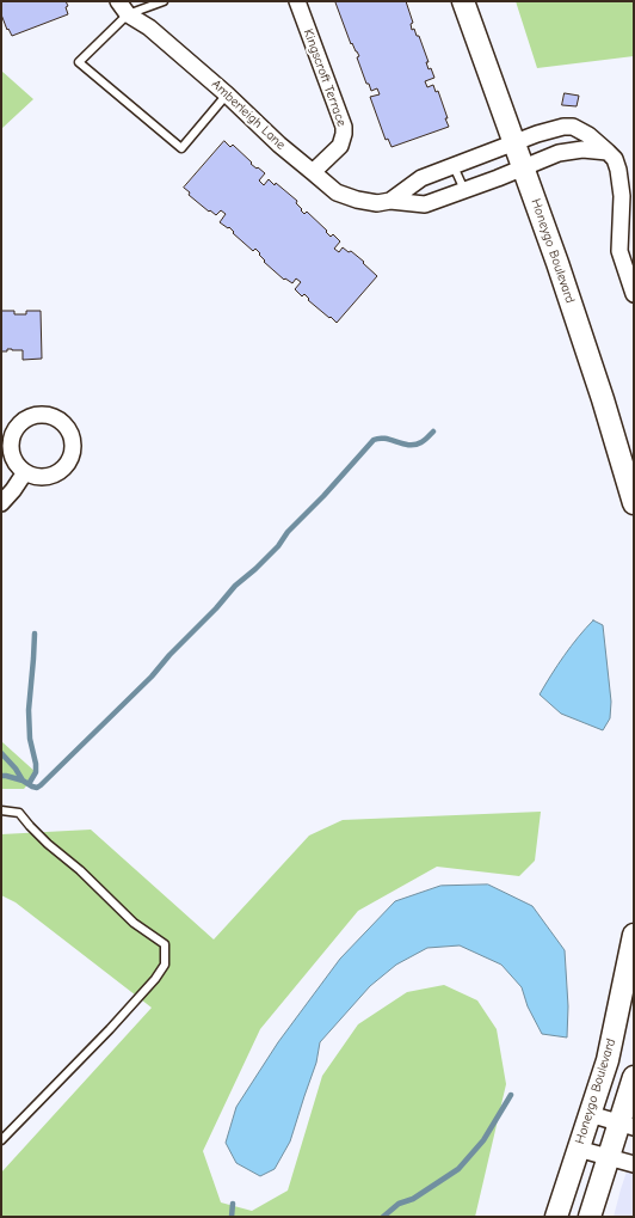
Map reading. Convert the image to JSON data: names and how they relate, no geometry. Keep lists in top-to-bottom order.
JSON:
{
  "streets": {
    "main road": ["Honeygo Boulevard"],
    "street": ["Kingscroft Terrace", "Amberleigh Lane"]
  },
  "crossings": [
    ["Kingscroft Terrace", "Amberleigh Lane"],
    ["Amberleigh Lane", "Honeygo Boulevard"]
  ]
}
